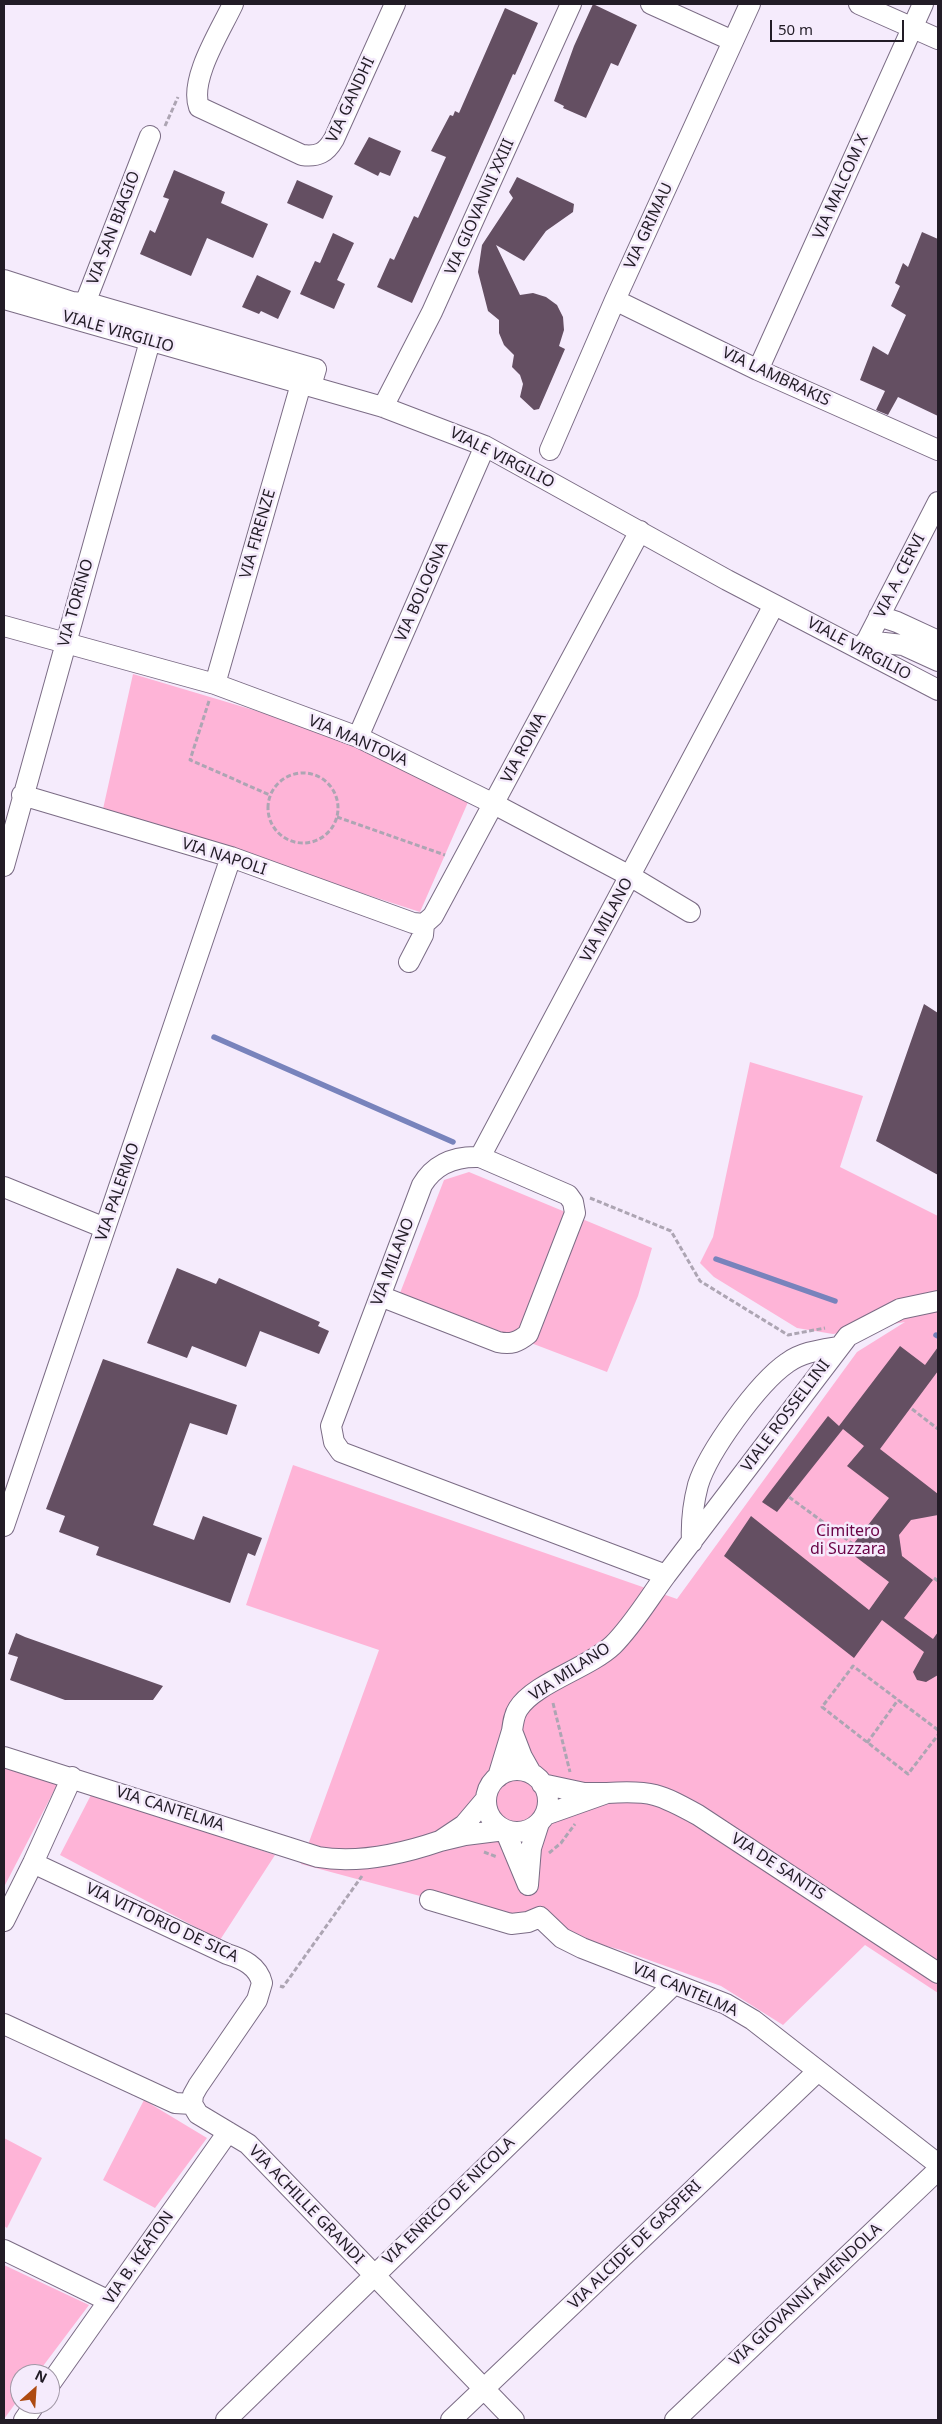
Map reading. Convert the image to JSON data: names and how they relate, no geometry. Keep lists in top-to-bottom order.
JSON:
{
  "streets": {
    "street": [
      "VIA GANDHI",
      "VIA MALCOM X",
      "VIA GIOVANNI XXIII",
      "VIA GRIMAU",
      "VIA SAN BIAGIO",
      "VIALE VIRGILIO",
      "VIA LAMBRAKIS",
      "VIA FIRENZE",
      "VIA A. CERVI",
      "VIA BOLOGNA",
      "VIA TORINO",
      "VIA MANTOVA",
      "VIA ROMA",
      "VIA NAPOLI",
      "VIA MILANO",
      "VIA PALERMO",
      "VIALE ROSSELLINI",
      "VIA CANTELMA",
      "VIA DE SANTIS",
      "VIA VITTORIO DE SICA",
      "VIA ENRICO DE NICOLA",
      "VIA ACHILLE GRANDI",
      "VIA ALCIDE DE GASPERI",
      "VIA B. KEATON",
      "VIA GIOVANNI AMENDOLA"
    ]
  },
  "crossings": [
    ["VIA MALCOM X", "VIA LAMBRAKIS"],
    ["VIA GIOVANNI XXIII", "VIALE VIRGILIO"],
    ["VIA GRIMAU", "VIA LAMBRAKIS"],
    ["VIA SAN BIAGIO", "VIALE VIRGILIO"],
    ["VIALE VIRGILIO", "VIA FIRENZE"],
    ["VIALE VIRGILIO", "VIA A. CERVI"],
    ["VIALE VIRGILIO", "VIA BOLOGNA"],
    ["VIALE VIRGILIO", "VIA TORINO"],
    ["VIALE VIRGILIO", "VIA ROMA"],
    ["VIALE VIRGILIO", "VIA MILANO"],
    ["VIA FIRENZE", "VIA MANTOVA"],
    ["VIA BOLOGNA", "VIA MANTOVA"],
    ["VIA TORINO", "VIA MANTOVA"],
    ["VIA TORINO", "VIA NAPOLI"],
    ["VIA MANTOVA", "VIA ROMA"],
    ["VIA MANTOVA", "VIA MILANO"],
    ["VIA ROMA", "VIA NAPOLI"],
    ["VIA NAPOLI", "VIA PALERMO"],
    ["VIA MILANO", "VIALE ROSSELLINI"],
    ["VIA MILANO", "VIA CANTELMA"],
    ["VIA MILANO", "VIA DE SANTIS"],
    ["VIA CANTELMA", "VIA DE SANTIS"],
    ["VIA CANTELMA", "VIA ENRICO DE NICOLA"],
    ["VIA CANTELMA", "VIA ALCIDE DE GASPERI"],
    ["VIA ENRICO DE NICOLA", "VIA ACHILLE GRANDI"],
    ["VIA ACHILLE GRANDI", "VIA ALCIDE DE GASPERI"],
    ["VIA ACHILLE GRANDI", "VIA B. KEATON"]
  ],
  "parks": ["Cimitero di Suzzara"],
  "scale_bar": "50 m",
  "north": "top right"
}
